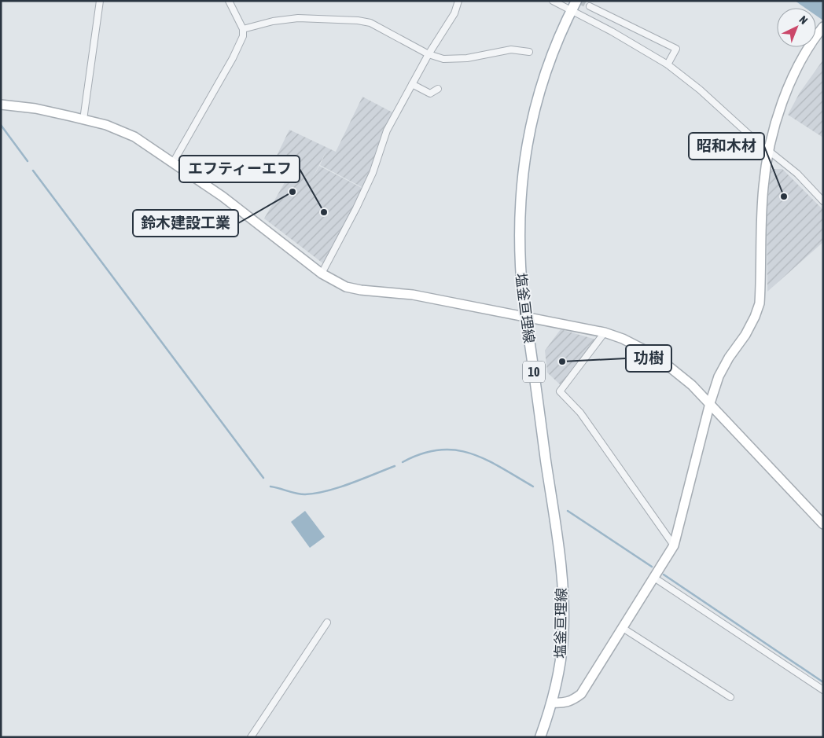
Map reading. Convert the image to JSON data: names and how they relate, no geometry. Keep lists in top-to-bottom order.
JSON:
{
  "streets": {
    "main road": ["塩釜亘理線", "10"]
  },
  "places": [
    "鈴木建設工業",
    "昭和木材",
    "エフティーエフ",
    "功樹"
  ],
  "north": "top right"
}
